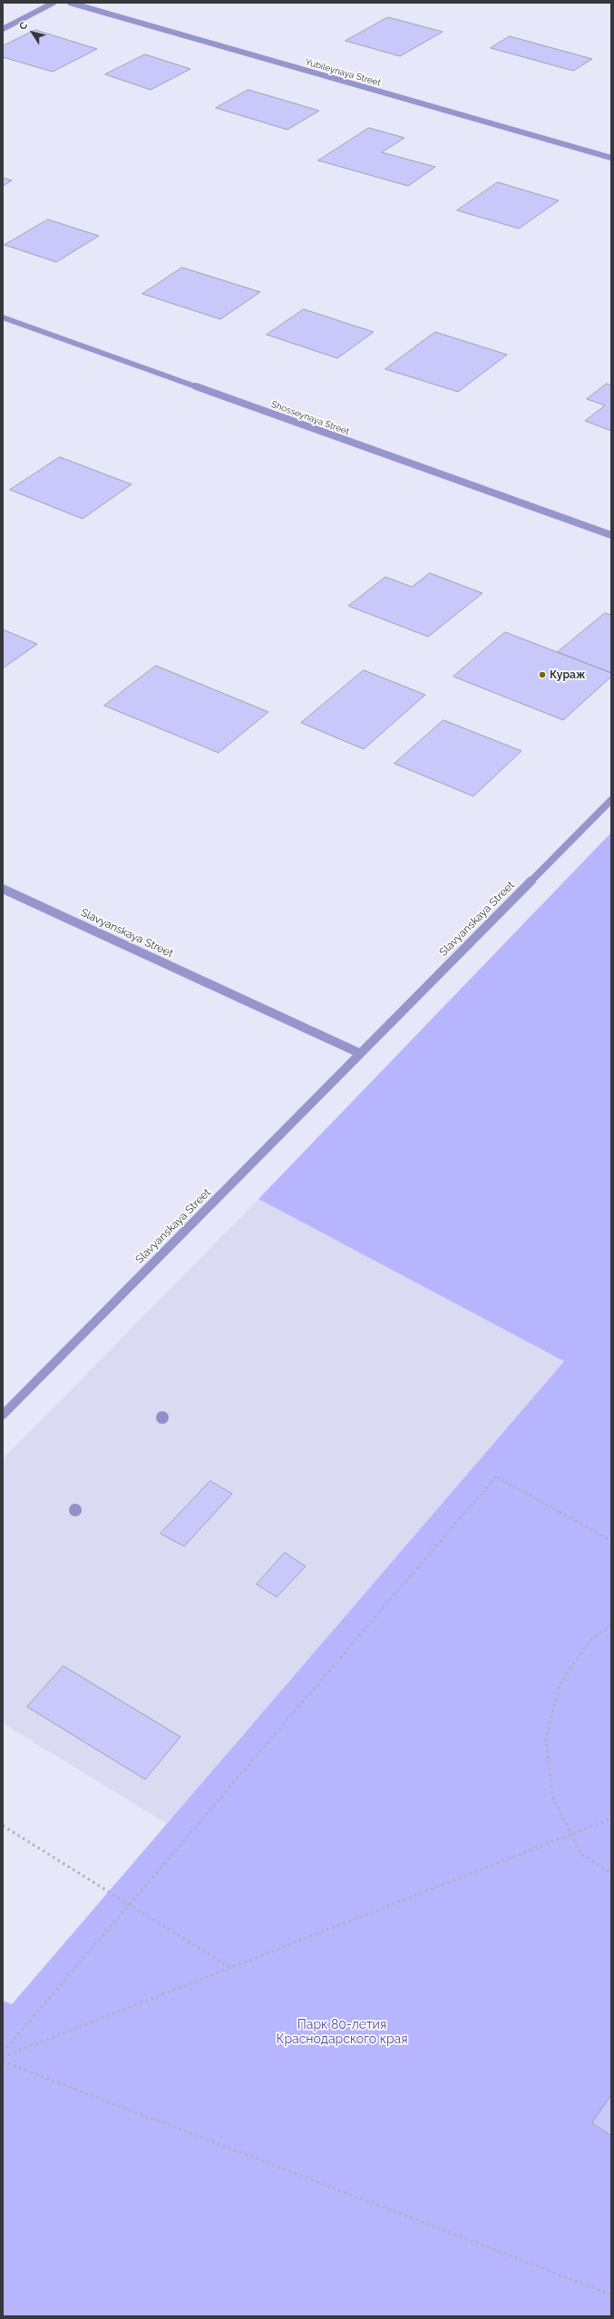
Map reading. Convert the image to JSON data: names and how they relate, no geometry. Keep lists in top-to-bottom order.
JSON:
{
  "streets": {
    "street": ["Yubileynaya Street", "Shosseynaya Street", "Slavyanskaya Street"]
  },
  "parks": ["Парк 80-летия Краснодарского края"],
  "places": ["Кураж"],
  "north": "top left"
}
